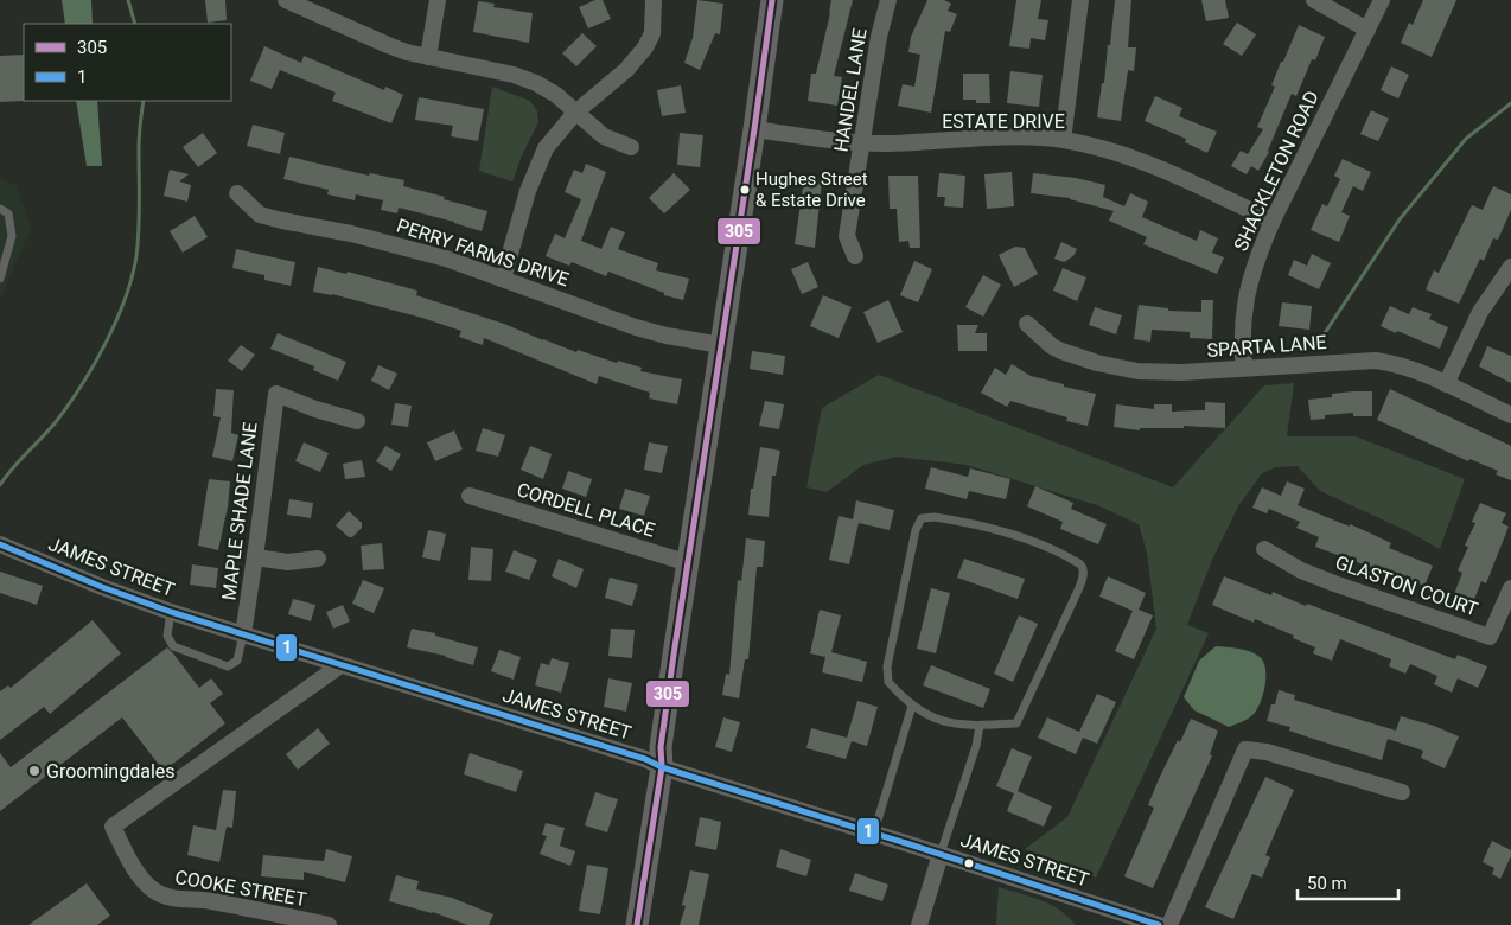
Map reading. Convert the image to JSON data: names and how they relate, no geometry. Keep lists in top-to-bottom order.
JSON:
{
  "streets": {
    "street": [
      "HANDEL LANE",
      "ESTATE DRIVE",
      "SHACKLETON ROAD",
      "PERRY FARMS DRIVE",
      "SPARTA LANE",
      "CORDELL PLACE",
      "MAPLE SHADE LANE",
      "JAMES STREET",
      "GLASTON COURT",
      "COOKE STREET"
    ]
  },
  "crossings": [
    ["HANDEL LANE", "ESTATE DRIVE"],
    ["ESTATE DRIVE", "SHACKLETON ROAD"],
    ["SHACKLETON ROAD", "SPARTA LANE"],
    ["MAPLE SHADE LANE", "JAMES STREET"],
    ["JAMES STREET", "COOKE STREET"]
  ],
  "places": ["Hughes Street & Estate Drive", "Groomingdales"],
  "lines": ["transit line 305", "transit line 1"],
  "legend": ["305", "1"],
  "scale_bar": "50 m"
}
